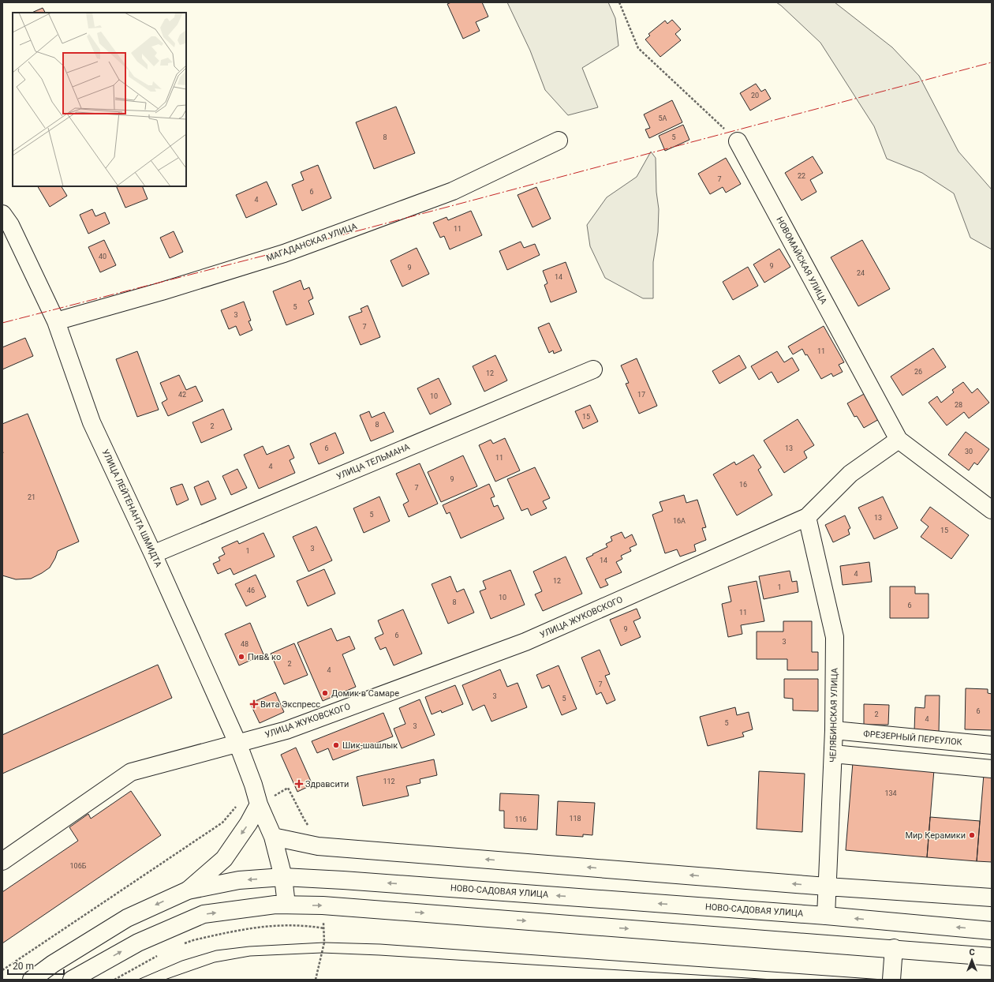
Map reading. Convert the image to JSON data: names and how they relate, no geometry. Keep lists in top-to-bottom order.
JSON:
{
  "streets": {
    "street": [
      "МАГАДАНСКАЯ УЛИЦА",
      "НОВОМАЙСКАЯ УЛИЦА",
      "УЛИЦА ТЕЛЬМАНА",
      "УЛИЦА ЛЕЙТЕНАНТА ШМИДТА",
      "УЛИЦА ЖУКОВСКОГО",
      "ЧЕЛЯБИНСКАЯ УЛИЦА",
      "ФРЕЗЕРНЫЙ ПЕРЕУЛОК",
      "НОВО-САДОВАЯ УЛИЦА"
    ]
  },
  "crossings": [
    ["МАГАДАНСКАЯ УЛИЦА", "УЛИЦА ЛЕЙТЕНАНТА ШМИДТА"],
    ["НОВОМАЙСКАЯ УЛИЦА", "УЛИЦА ЖУКОВСКОГО"],
    ["УЛИЦА ТЕЛЬМАНА", "УЛИЦА ЛЕЙТЕНАНТА ШМИДТА"],
    ["УЛИЦА ЛЕЙТЕНАНТА ШМИДТА", "УЛИЦА ЖУКОВСКОГО"],
    ["УЛИЦА ЛЕЙТЕНАНТА ШМИДТА", "НОВО-САДОВАЯ УЛИЦА"],
    ["УЛИЦА ЖУКОВСКОГО", "ЧЕЛЯБИНСКАЯ УЛИЦА"],
    ["ЧЕЛЯБИНСКАЯ УЛИЦА", "ФРЕЗЕРНЫЙ ПЕРЕУЛОК"],
    ["ЧЕЛЯБИНСКАЯ УЛИЦА", "НОВО-САДОВАЯ УЛИЦА"]
  ],
  "places": {
    "other": [
      "Пив& ко",
      "Домик в Самаре",
      "Шик-шашлык",
      "Мир Керамики"
    ],
    "health": ["Вита Экспресс", "Здравсити"]
  },
  "house_numbers": [
    "20",
    "5А",
    "8",
    "5",
    "22",
    "7",
    "6",
    "4",
    "11",
    "40",
    "9",
    "9",
    "24",
    "14",
    "5",
    "3",
    "7",
    "11",
    "26",
    "12",
    "42",
    "17",
    "10",
    "28",
    "15",
    "8",
    "2",
    "6",
    "13",
    "30",
    "11",
    "4",
    "9",
    "16",
    "7",
    "21",
    "5",
    "13",
    "16А",
    "15",
    "3",
    "1",
    "14",
    "4",
    "12",
    "1",
    "46",
    "10",
    "8",
    "6",
    "11",
    "9",
    "6",
    "3",
    "48",
    "2",
    "4",
    "7",
    "3",
    "5",
    "6",
    "2",
    "4",
    "5",
    "3",
    "112",
    "134",
    "118",
    "116",
    "106Б"
  ],
  "scale_bar": "20 m",
  "north": "top"
}
